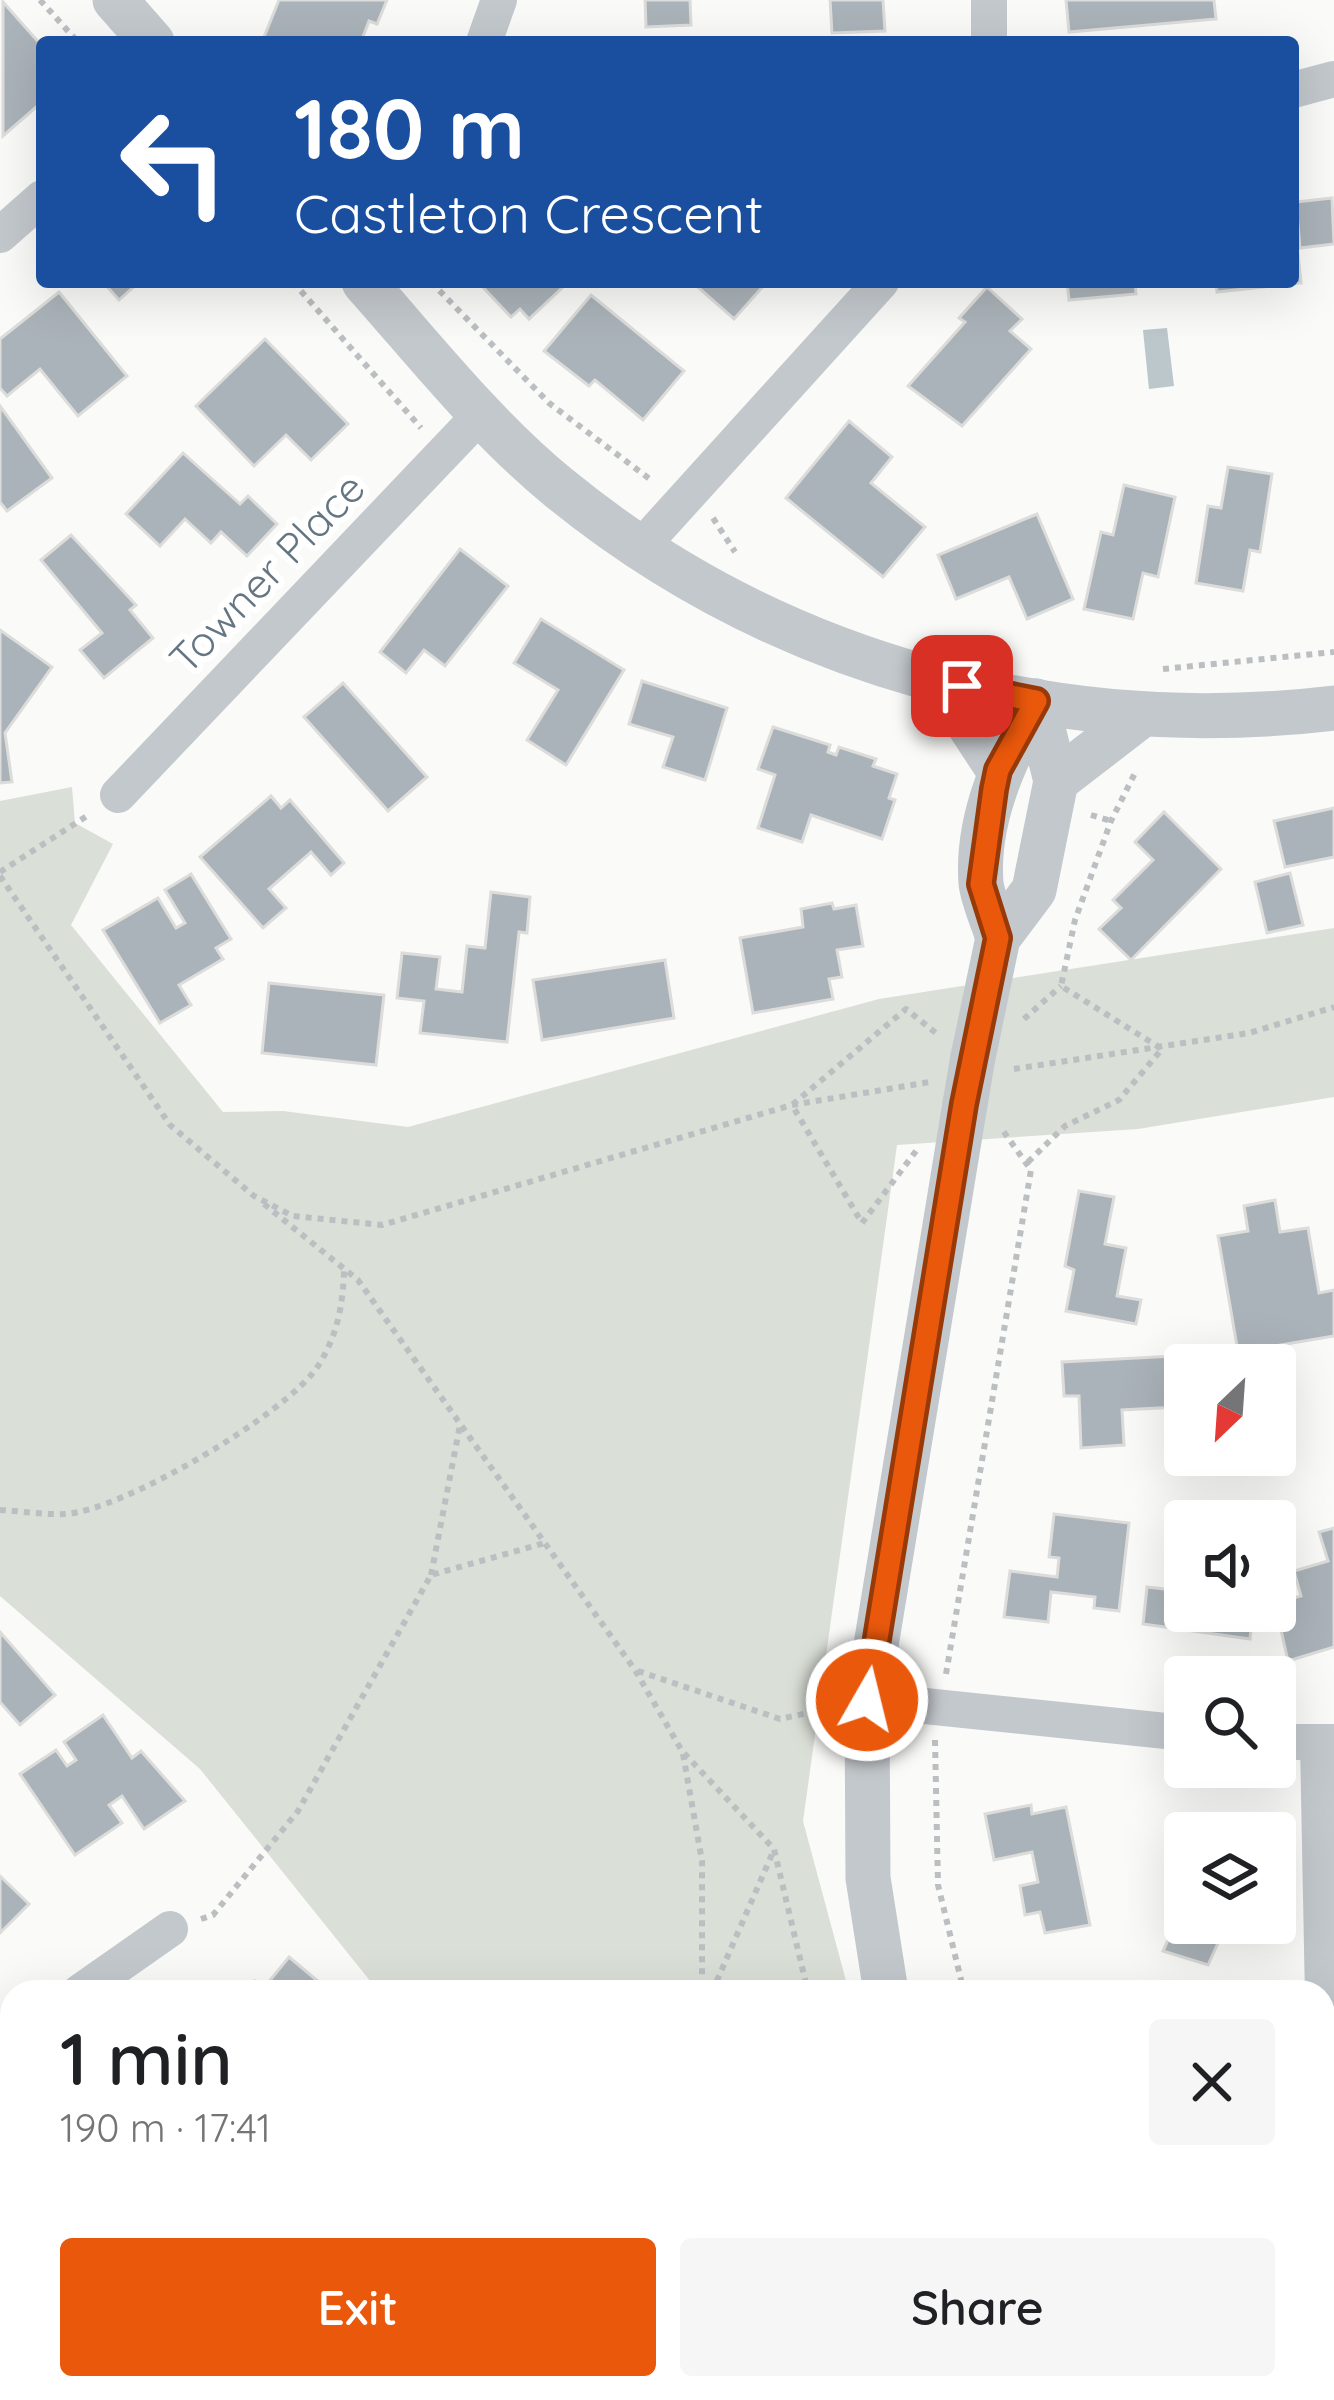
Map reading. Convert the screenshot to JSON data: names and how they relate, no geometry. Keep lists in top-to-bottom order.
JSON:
{
  "streets": {
    "street": ["Towner Place"]
  },
  "north": "bottom left",
  "page": {
    "turn": ["180 m", "Castleton Crescent"],
    "heading": ["1 min", "190 m · 17:41"],
    "buttons": ["Exit", "Share"]
  }
}
